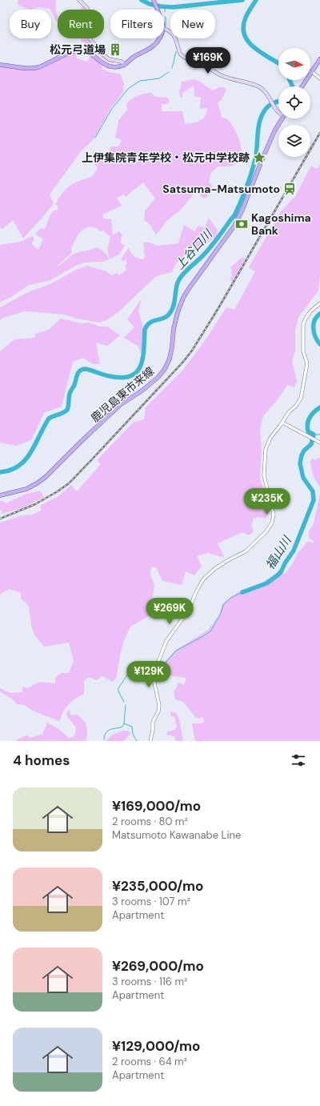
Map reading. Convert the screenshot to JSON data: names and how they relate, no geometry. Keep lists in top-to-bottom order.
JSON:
{
  "streets": {
    "main road": ["鹿児島東市来線"]
  },
  "water": ["上谷口川", "福山川"],
  "places": {
    "building": ["松元弓道場"],
    "place": ["上伊集院青年学校・松元中学校跡"],
    "station": ["Satsuma-Matsumoto"],
    "bank": ["Kagoshima Bank"]
  },
  "north": "right",
  "page": {
    "chip": [
      "Buy",
      "Rent",
      "Filters",
      "New"
    ],
    "price": [
      "¥169K",
      "¥235K",
      "¥269K",
      "¥129K"
    ],
    "heading": "4 homes",
    "list": [
      {
        "name": "¥169,000/mo",
        "note": "2 rooms · 80 m² · Matsumoto Kawanabe Line"
      },
      {
        "name": "¥235,000/mo",
        "note": "3 rooms · 107 m² · Apartment"
      },
      {
        "name": "¥269,000/mo",
        "note": "3 rooms · 116 m² · Apartment"
      },
      {
        "name": "¥129,000/mo",
        "note": "2 rooms · 64 m² · Apartment"
      }
    ]
  }
}
